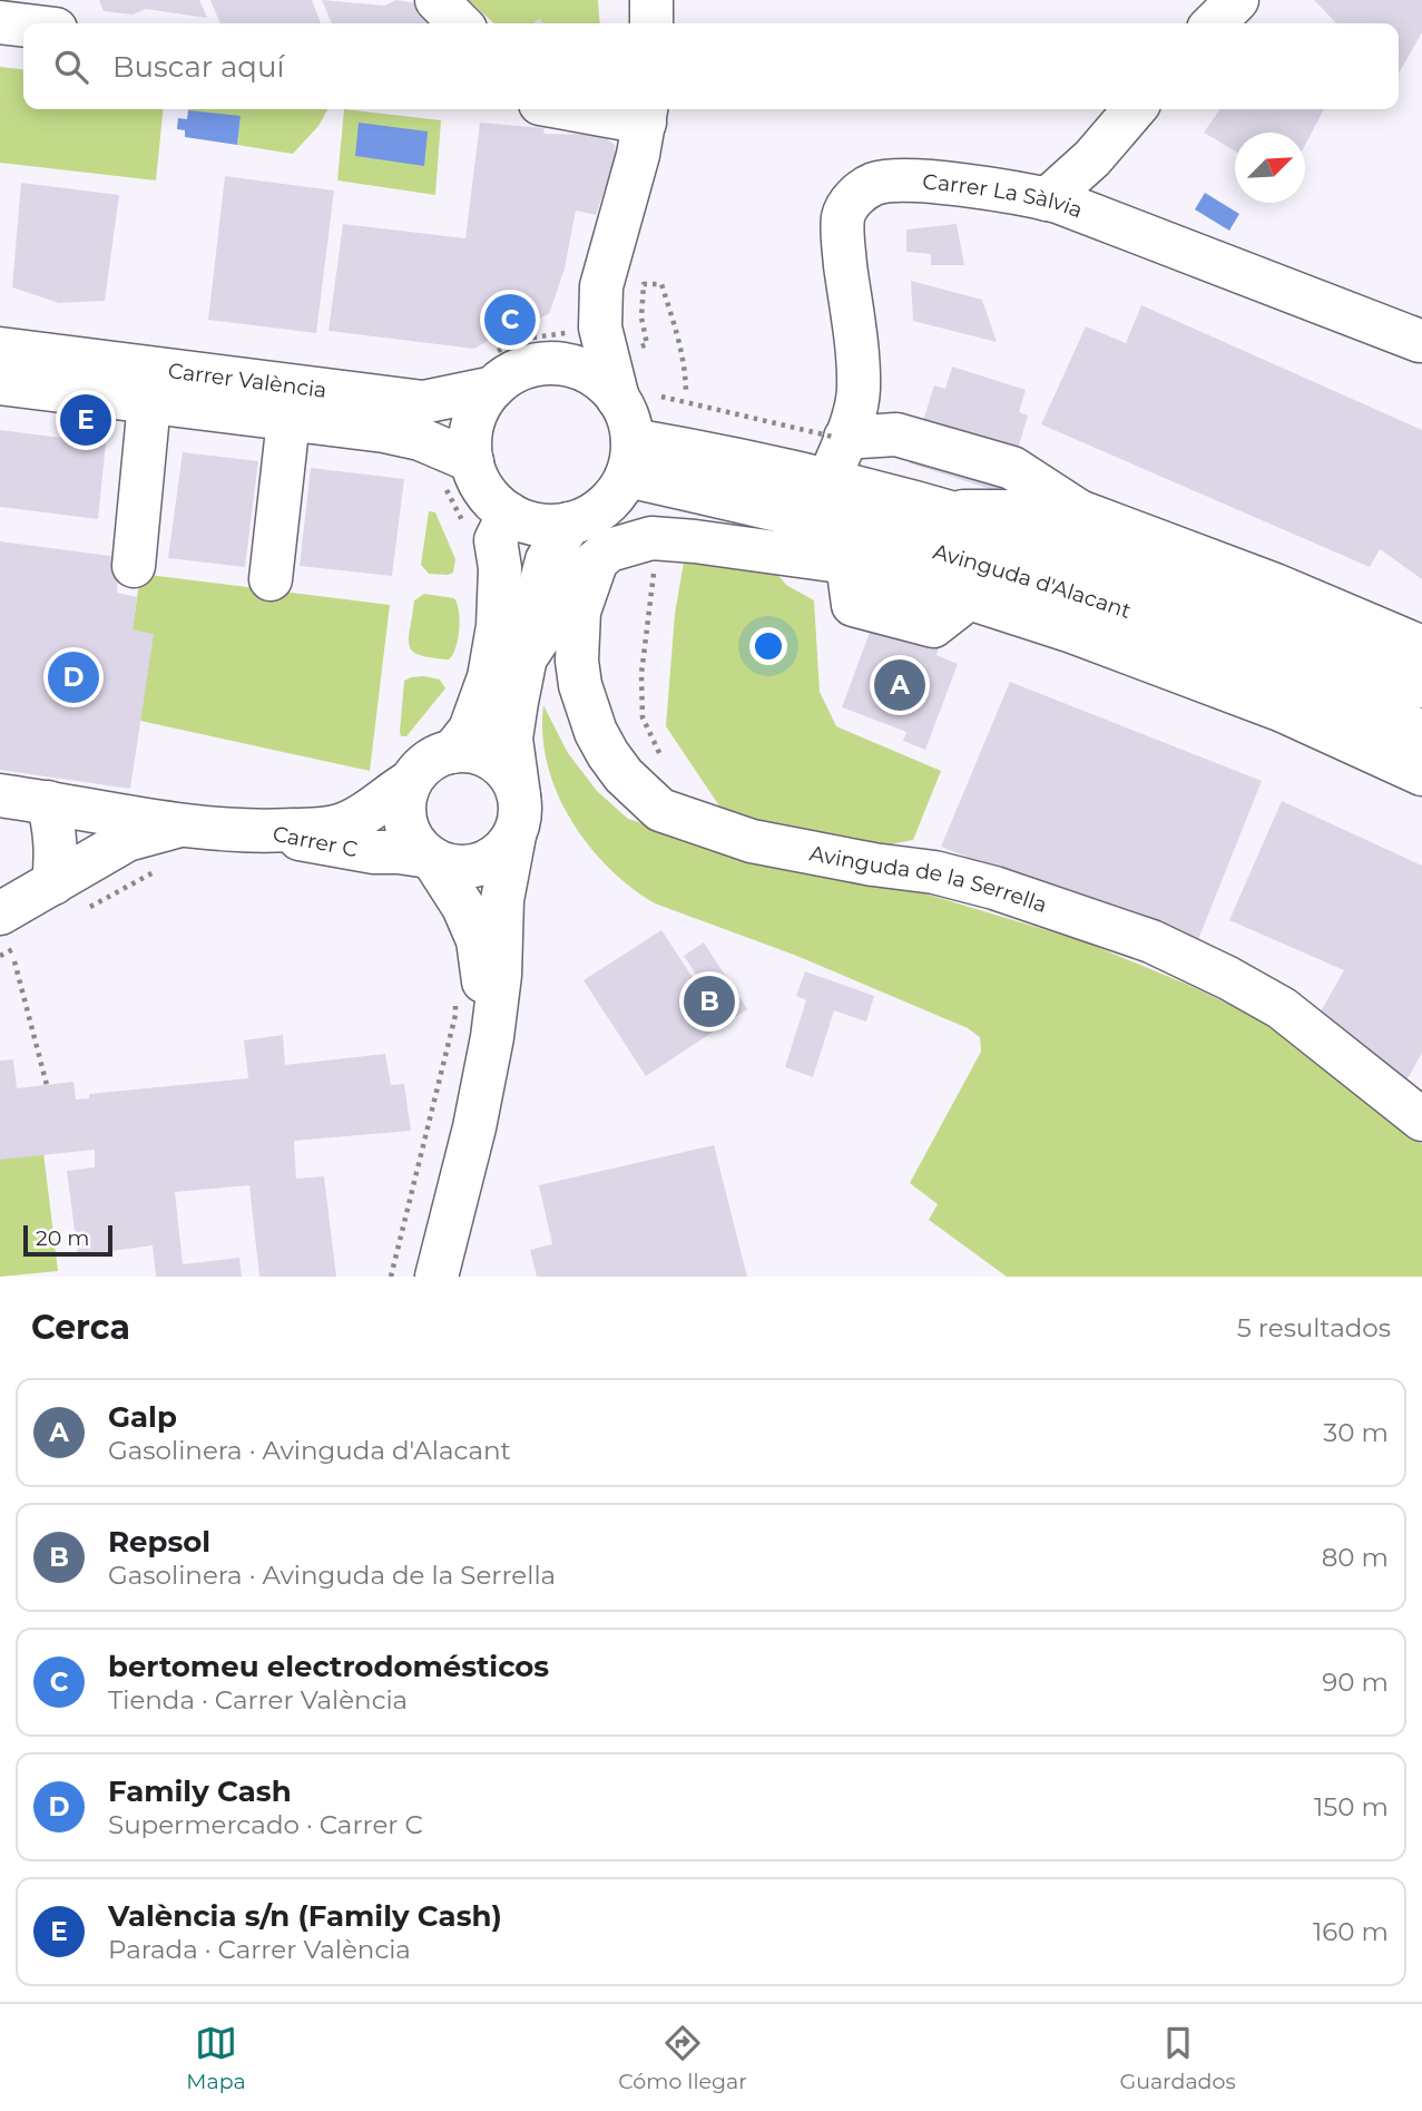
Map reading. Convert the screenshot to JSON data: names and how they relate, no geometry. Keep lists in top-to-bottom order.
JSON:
{
  "streets": {
    "street": [
      "Carrer La Sàlvia",
      "Carrer València",
      "Avinguda d'Alacant",
      "Carrer C",
      "Avinguda de la Serrella"
    ]
  },
  "crossings": [
    ["Carrer La Sàlvia", "Avinguda d'Alacant"],
    ["Carrer València", "Avinguda d'Alacant"]
  ],
  "scale_bar": "20 m",
  "north": "top right",
  "page": {
    "search": "Buscar aquí",
    "pins": [
      "C",
      "E",
      "D",
      "A",
      "B"
    ],
    "scale": "20 m",
    "heading": ["Cerca", "5 resultados"],
    "list": [
      {
        "mark": "A",
        "name": "Galp",
        "note": "Gasolinera · Avinguda d'Alacant",
        "value": "30 m"
      },
      {
        "mark": "B",
        "name": "Repsol",
        "note": "Gasolinera · Avinguda de la Serrella",
        "value": "80 m"
      },
      {
        "mark": "C",
        "name": "bertomeu electrodomésticos",
        "note": "Tienda · Carrer València",
        "value": "90 m"
      },
      {
        "mark": "D",
        "name": "Family Cash",
        "note": "Supermercado · Carrer C",
        "value": "150 m"
      },
      {
        "mark": "E",
        "name": "València s/n (Family Cash)",
        "note": "Parada · Carrer València",
        "value": "160 m"
      }
    ],
    "nav": ["Mapa", "Cómo llegar", "Guardados"]
  }
}
